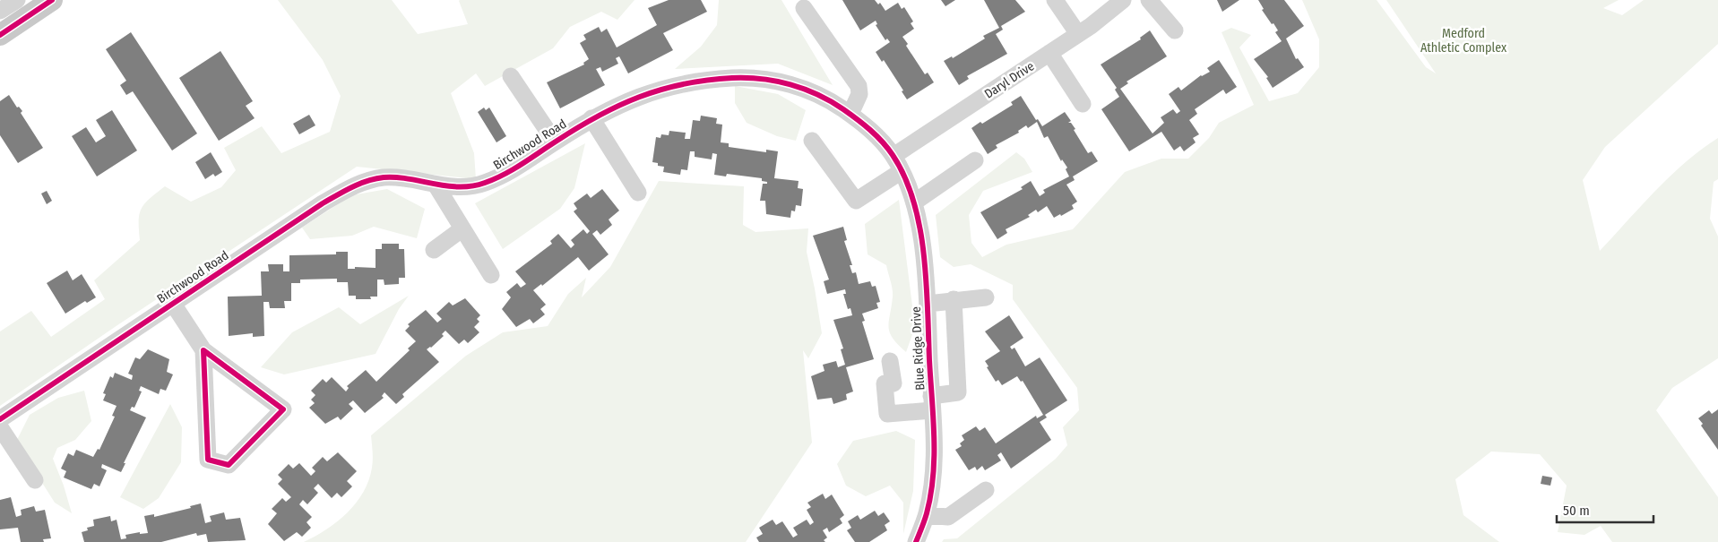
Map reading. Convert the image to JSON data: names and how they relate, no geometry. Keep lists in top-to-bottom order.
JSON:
{
  "streets": {
    "street": ["Daryl Drive", "Birchwood Road", "Blue Ridge Drive"]
  },
  "crossings": [
    ["Daryl Drive", "Birchwood Road"],
    ["Daryl Drive", "Blue Ridge Drive"],
    ["Birchwood Road", "Blue Ridge Drive"]
  ],
  "parks": ["Medford Athletic Complex"],
  "scale_bar": "50 m"
}
